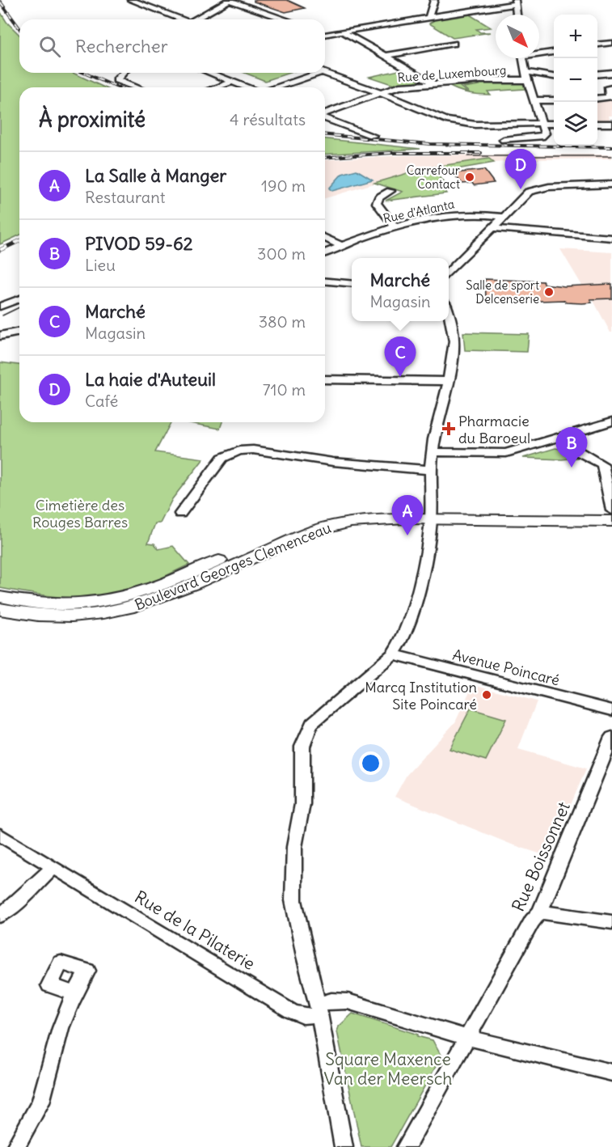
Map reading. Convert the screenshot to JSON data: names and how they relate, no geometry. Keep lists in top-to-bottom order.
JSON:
{
  "streets": {
    "main road": ["Boulevard Georges Clemenceau"],
    "street": [
      "Rue de Luxembourg",
      "Rue d'Atlanta",
      "Avenue Poincaré",
      "Rue Boissonnet",
      "Rue de la Pilaterie"
    ]
  },
  "crossings": [
    ["Rue Boissonnet", "Rue de la Pilaterie"]
  ],
  "parks": ["Cimetière des Rouges Barres", "Square Maxence Van der Meersch"],
  "places": {
    "other": ["Carrefour Contact", "Salle de sport Delcenserie", "Marcq Institution Site Poincaré"],
    "health": ["Pharmacie du Baroeul"]
  },
  "north": "bottom right",
  "page": {
    "map_buttons": ["+", "−"],
    "search": "Rechercher",
    "heading": ["À proximité", "4 résultats"],
    "pins": [
      "D",
      "C",
      "B",
      "A"
    ],
    "list": [
      {
        "mark": "A",
        "name": "La Salle à Manger",
        "note": "Restaurant",
        "value": "190 m"
      },
      {
        "mark": "B",
        "name": "PIVOD 59-62",
        "note": "Lieu",
        "value": "300 m"
      },
      {
        "mark": "C",
        "name": "Marché",
        "note": "Magasin",
        "value": "380 m"
      },
      {
        "mark": "D",
        "name": "La haie d'Auteuil",
        "note": "Café",
        "value": "710 m"
      }
    ],
    "popup": ["Marché", "Magasin"]
  }
}
